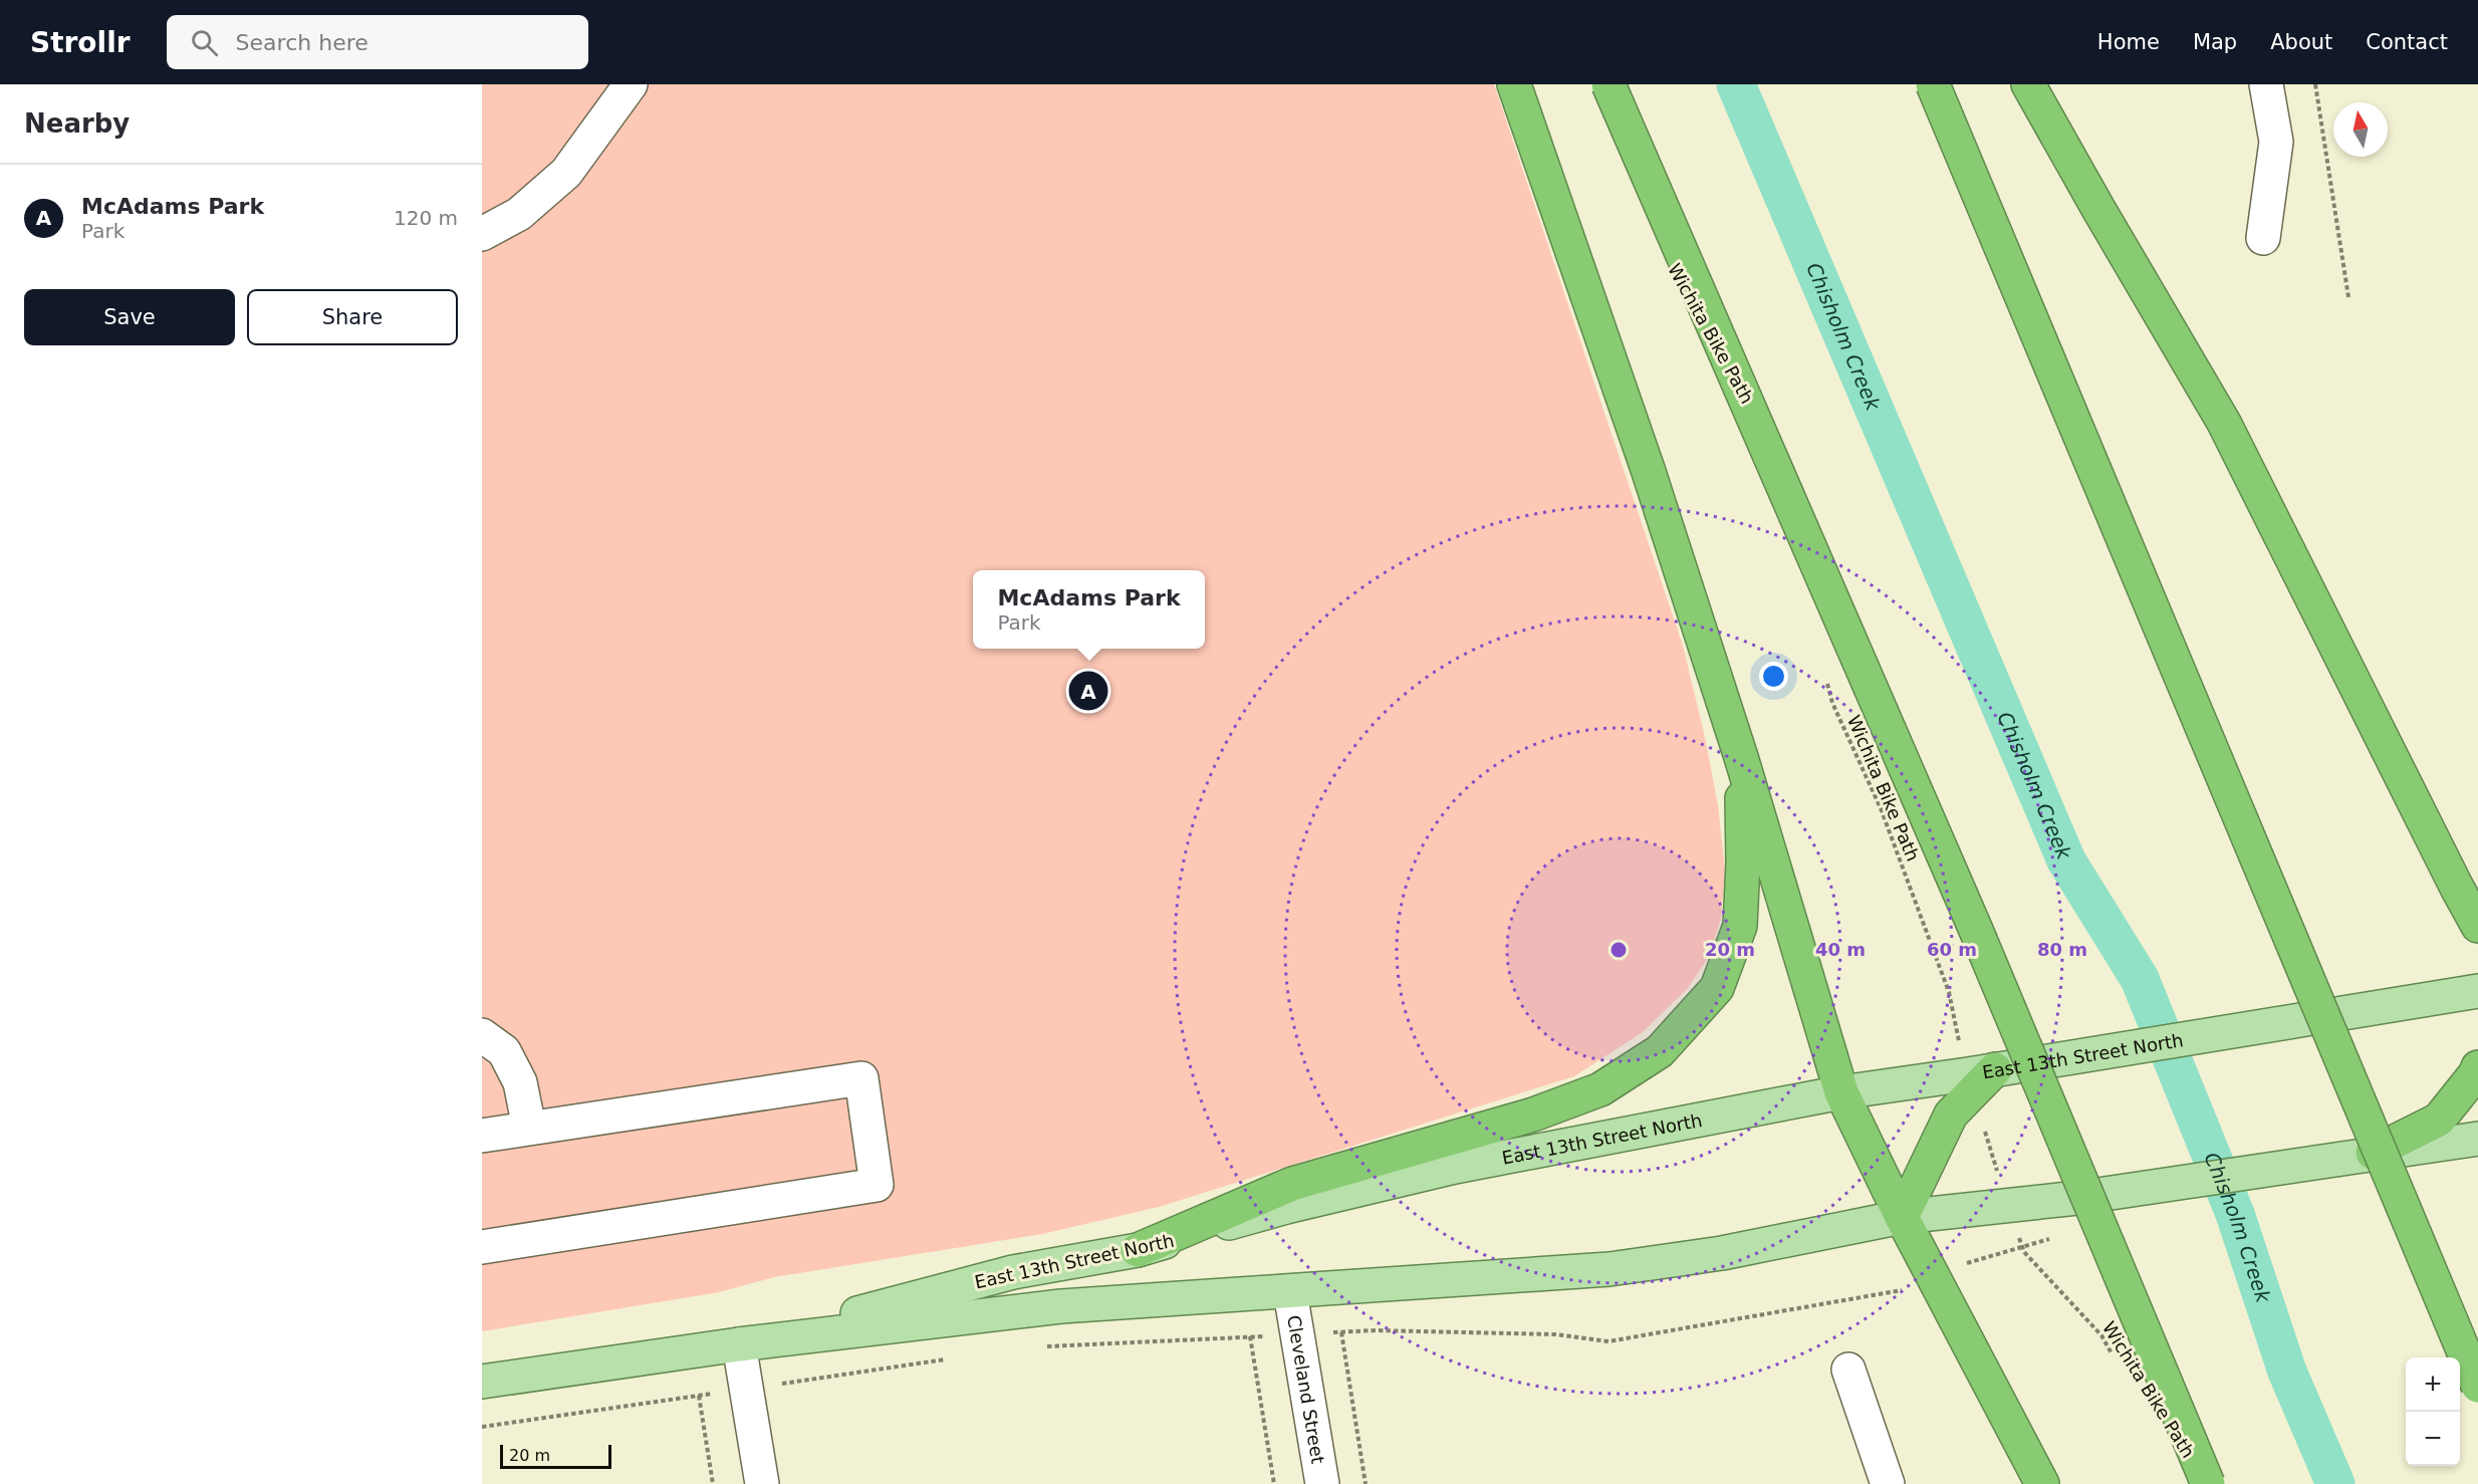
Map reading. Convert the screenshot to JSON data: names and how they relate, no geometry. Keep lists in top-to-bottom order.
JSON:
{
  "streets": {
    "main road": ["East 13th Street North"],
    "street": ["Cleveland Street"],
    "path": ["Wichita Bike Path"]
  },
  "crossings": [
    ["Wichita Bike Path", "East 13th Street North"],
    ["East 13th Street North", "Cleveland Street"]
  ],
  "water": ["Chisholm Creek"],
  "scale_bar": "20 m",
  "north": "top",
  "page": {
    "header": "Strollr",
    "search": "Search here",
    "nav": [
      "Home",
      "Map",
      "About",
      "Contact"
    ],
    "heading": "Nearby",
    "list": [
      {
        "mark": "A",
        "name": "McAdams Park",
        "note": "Park",
        "value": "120 m"
      }
    ],
    "buttons": ["Save", "Share"],
    "popup": ["McAdams Park", "Park"],
    "pins": "A",
    "map_buttons": ["+", "−"],
    "scale": "20 m"
  },
  "rings": [
    "20 m",
    "40 m",
    "60 m",
    "80 m"
  ]
}
